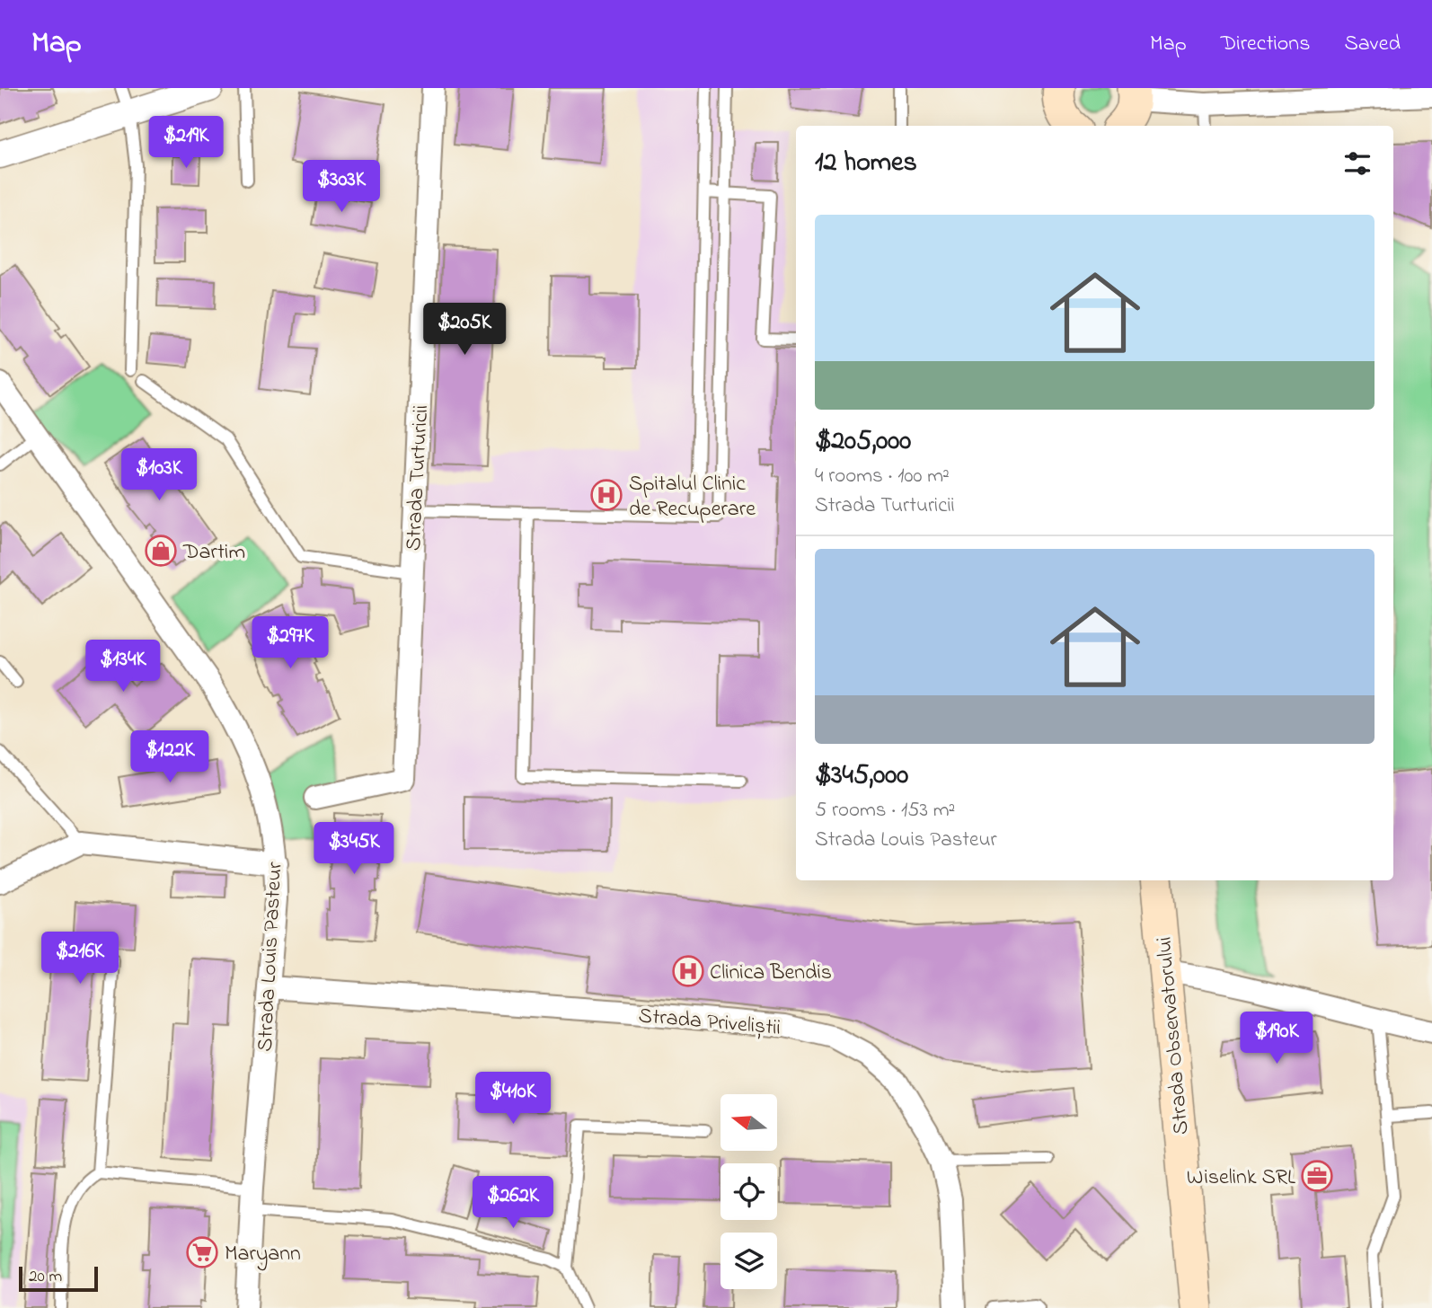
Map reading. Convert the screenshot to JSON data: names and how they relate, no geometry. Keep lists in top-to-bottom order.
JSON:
{
  "streets": {
    "main road": ["Strada Observatorului"],
    "street": ["Strada Turturicii", "Strada Louis Pasteur", "Strada Priveliștii"]
  },
  "crossings": [
    ["Strada Louis Pasteur", "Strada Priveliștii"]
  ],
  "places": {
    "hospital": ["Spitalul Clinic de Recuperare", "Clinica Bendis"],
    "shop": ["Dartim"],
    "office": ["Wiselink SRL"],
    "supermarket": ["Maryann"]
  },
  "scale_bar": "20 m",
  "north": "left",
  "page": {
    "header": "Map",
    "nav": ["Map", "Directions", "Saved"],
    "price": [
      "$219K",
      "$303K",
      "$205K",
      "$103K",
      "$297K",
      "$134K",
      "$122K",
      "$345K",
      "$216K",
      "$190K",
      "$410K",
      "$262K"
    ],
    "heading": "12 homes",
    "list": [
      {
        "name": "$205,000",
        "note": "4 rooms · 100 m² · Strada Turturicii"
      },
      {
        "name": "$345,000",
        "note": "5 rooms · 153 m² · Strada Louis Pasteur"
      }
    ],
    "scale": "20 m"
  }
}
